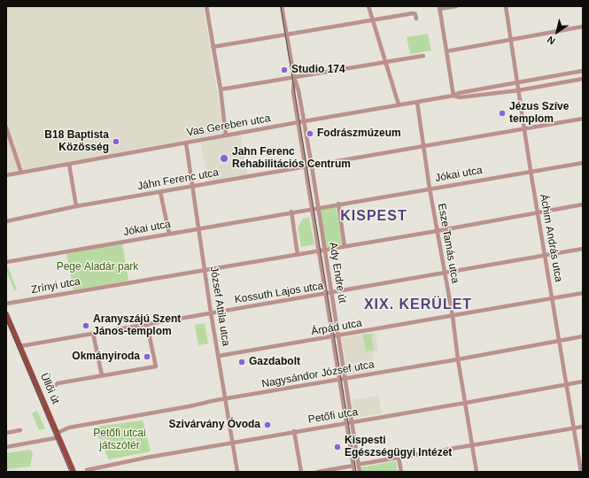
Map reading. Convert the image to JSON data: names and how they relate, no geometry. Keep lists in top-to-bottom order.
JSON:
{
  "streets": {
    "main road": ["Üllői út"],
    "street": [
      "Vas Gereben utca",
      "Jókai utca",
      "Jáhn Ferenc utca",
      "Áchim András utca",
      "Esze Tamás utca",
      "Ady Endre út",
      "Zrínyi utca",
      "Kossuth Lajos utca",
      "József Attila utca",
      "Árpád utca",
      "Nagysándor József utca",
      "Petőfi utca"
    ]
  },
  "crossings": [
    ["Vas Gereben utca", "Áchim András utca"],
    ["Vas Gereben utca", "Esze Tamás utca"],
    ["Vas Gereben utca", "Ady Endre út"],
    ["Vas Gereben utca", "József Attila utca"],
    ["Jókai utca", "Áchim András utca"],
    ["Jókai utca", "Esze Tamás utca"],
    ["Jókai utca", "Ady Endre út"],
    ["Jókai utca", "József Attila utca"],
    ["Jáhn Ferenc utca", "Áchim András utca"],
    ["Jáhn Ferenc utca", "Esze Tamás utca"],
    ["Jáhn Ferenc utca", "Ady Endre út"],
    ["Jáhn Ferenc utca", "József Attila utca"],
    ["Áchim András utca", "Kossuth Lajos utca"],
    ["Áchim András utca", "Árpád utca"],
    ["Áchim András utca", "Nagysándor József utca"],
    ["Áchim András utca", "Petőfi utca"],
    ["Esze Tamás utca", "Kossuth Lajos utca"],
    ["Esze Tamás utca", "Árpád utca"],
    ["Esze Tamás utca", "Nagysándor József utca"],
    ["Esze Tamás utca", "Petőfi utca"],
    ["Ady Endre út", "Zrínyi utca"],
    ["Ady Endre út", "Kossuth Lajos utca"],
    ["Ady Endre út", "Árpád utca"],
    ["Ady Endre út", "Nagysándor József utca"],
    ["Ady Endre út", "Petőfi utca"],
    ["Zrínyi utca", "József Attila utca"],
    ["Kossuth Lajos utca", "József Attila utca"],
    ["Kossuth Lajos utca", "Üllői út"],
    ["József Attila utca", "Árpád utca"],
    ["József Attila utca", "Nagysándor József utca"],
    ["József Attila utca", "Petőfi utca"],
    ["Nagysándor József utca", "Üllői út"]
  ],
  "districts": ["KISPEST", "XIX. KERÜLET"],
  "parks": ["Pege Aladár park", "Petőfi utcai játszótér"],
  "places": [
    "Studio 174",
    "Jézus Szíve templom",
    "Fodrászmúzeum",
    "B18 Baptista Közösség",
    "Jahn Ferenc Rehabilitációs Centrum",
    "Aranyszájú Szent János-templom",
    "Okmányiroda",
    "Gazdabolt",
    "Szivárvány Óvoda",
    "Kispesti Egészségügyi Intézet"
  ],
  "north": "bottom left"
}
